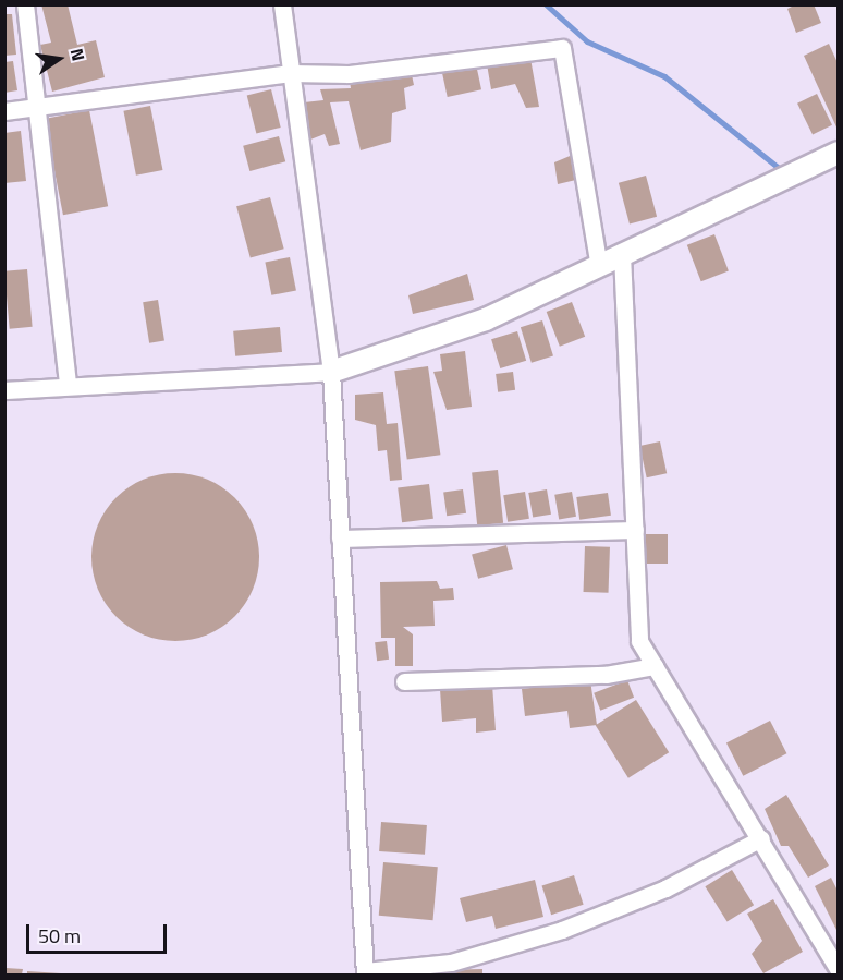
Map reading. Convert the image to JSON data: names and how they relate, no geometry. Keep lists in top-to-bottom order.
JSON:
{
  "scale_bar": "50 m",
  "north": "right"
}
